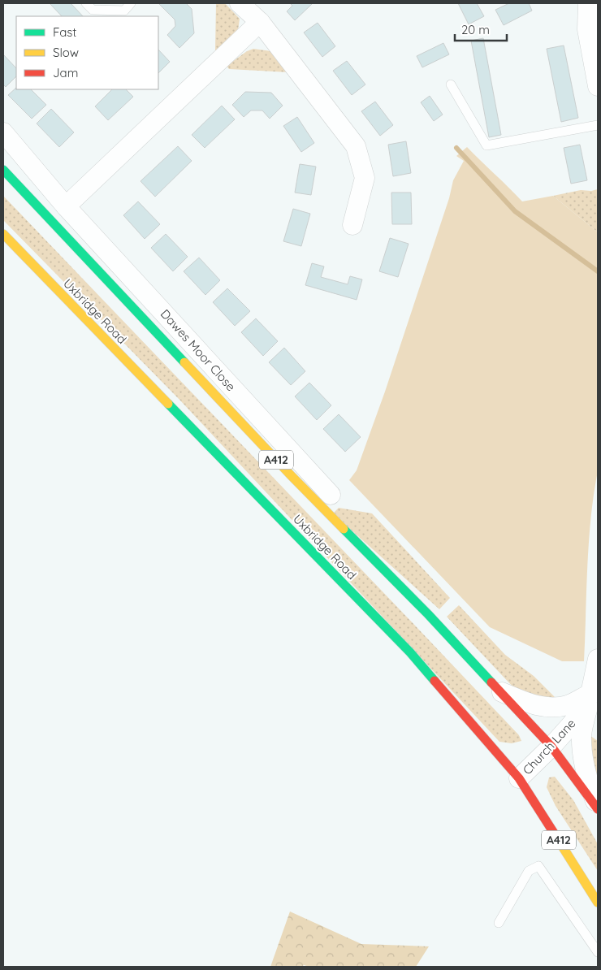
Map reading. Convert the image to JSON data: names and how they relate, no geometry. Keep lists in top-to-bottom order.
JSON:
{
  "streets": {
    "main road": ["Uxbridge Road", "A412"],
    "street": ["Dawes Moor Close", "Church Lane"]
  },
  "crossings": [
    ["Uxbridge Road", "Church Lane"]
  ],
  "legend": ["Fast", "Slow", "Jam"],
  "scale_bar": "20 m"
}
